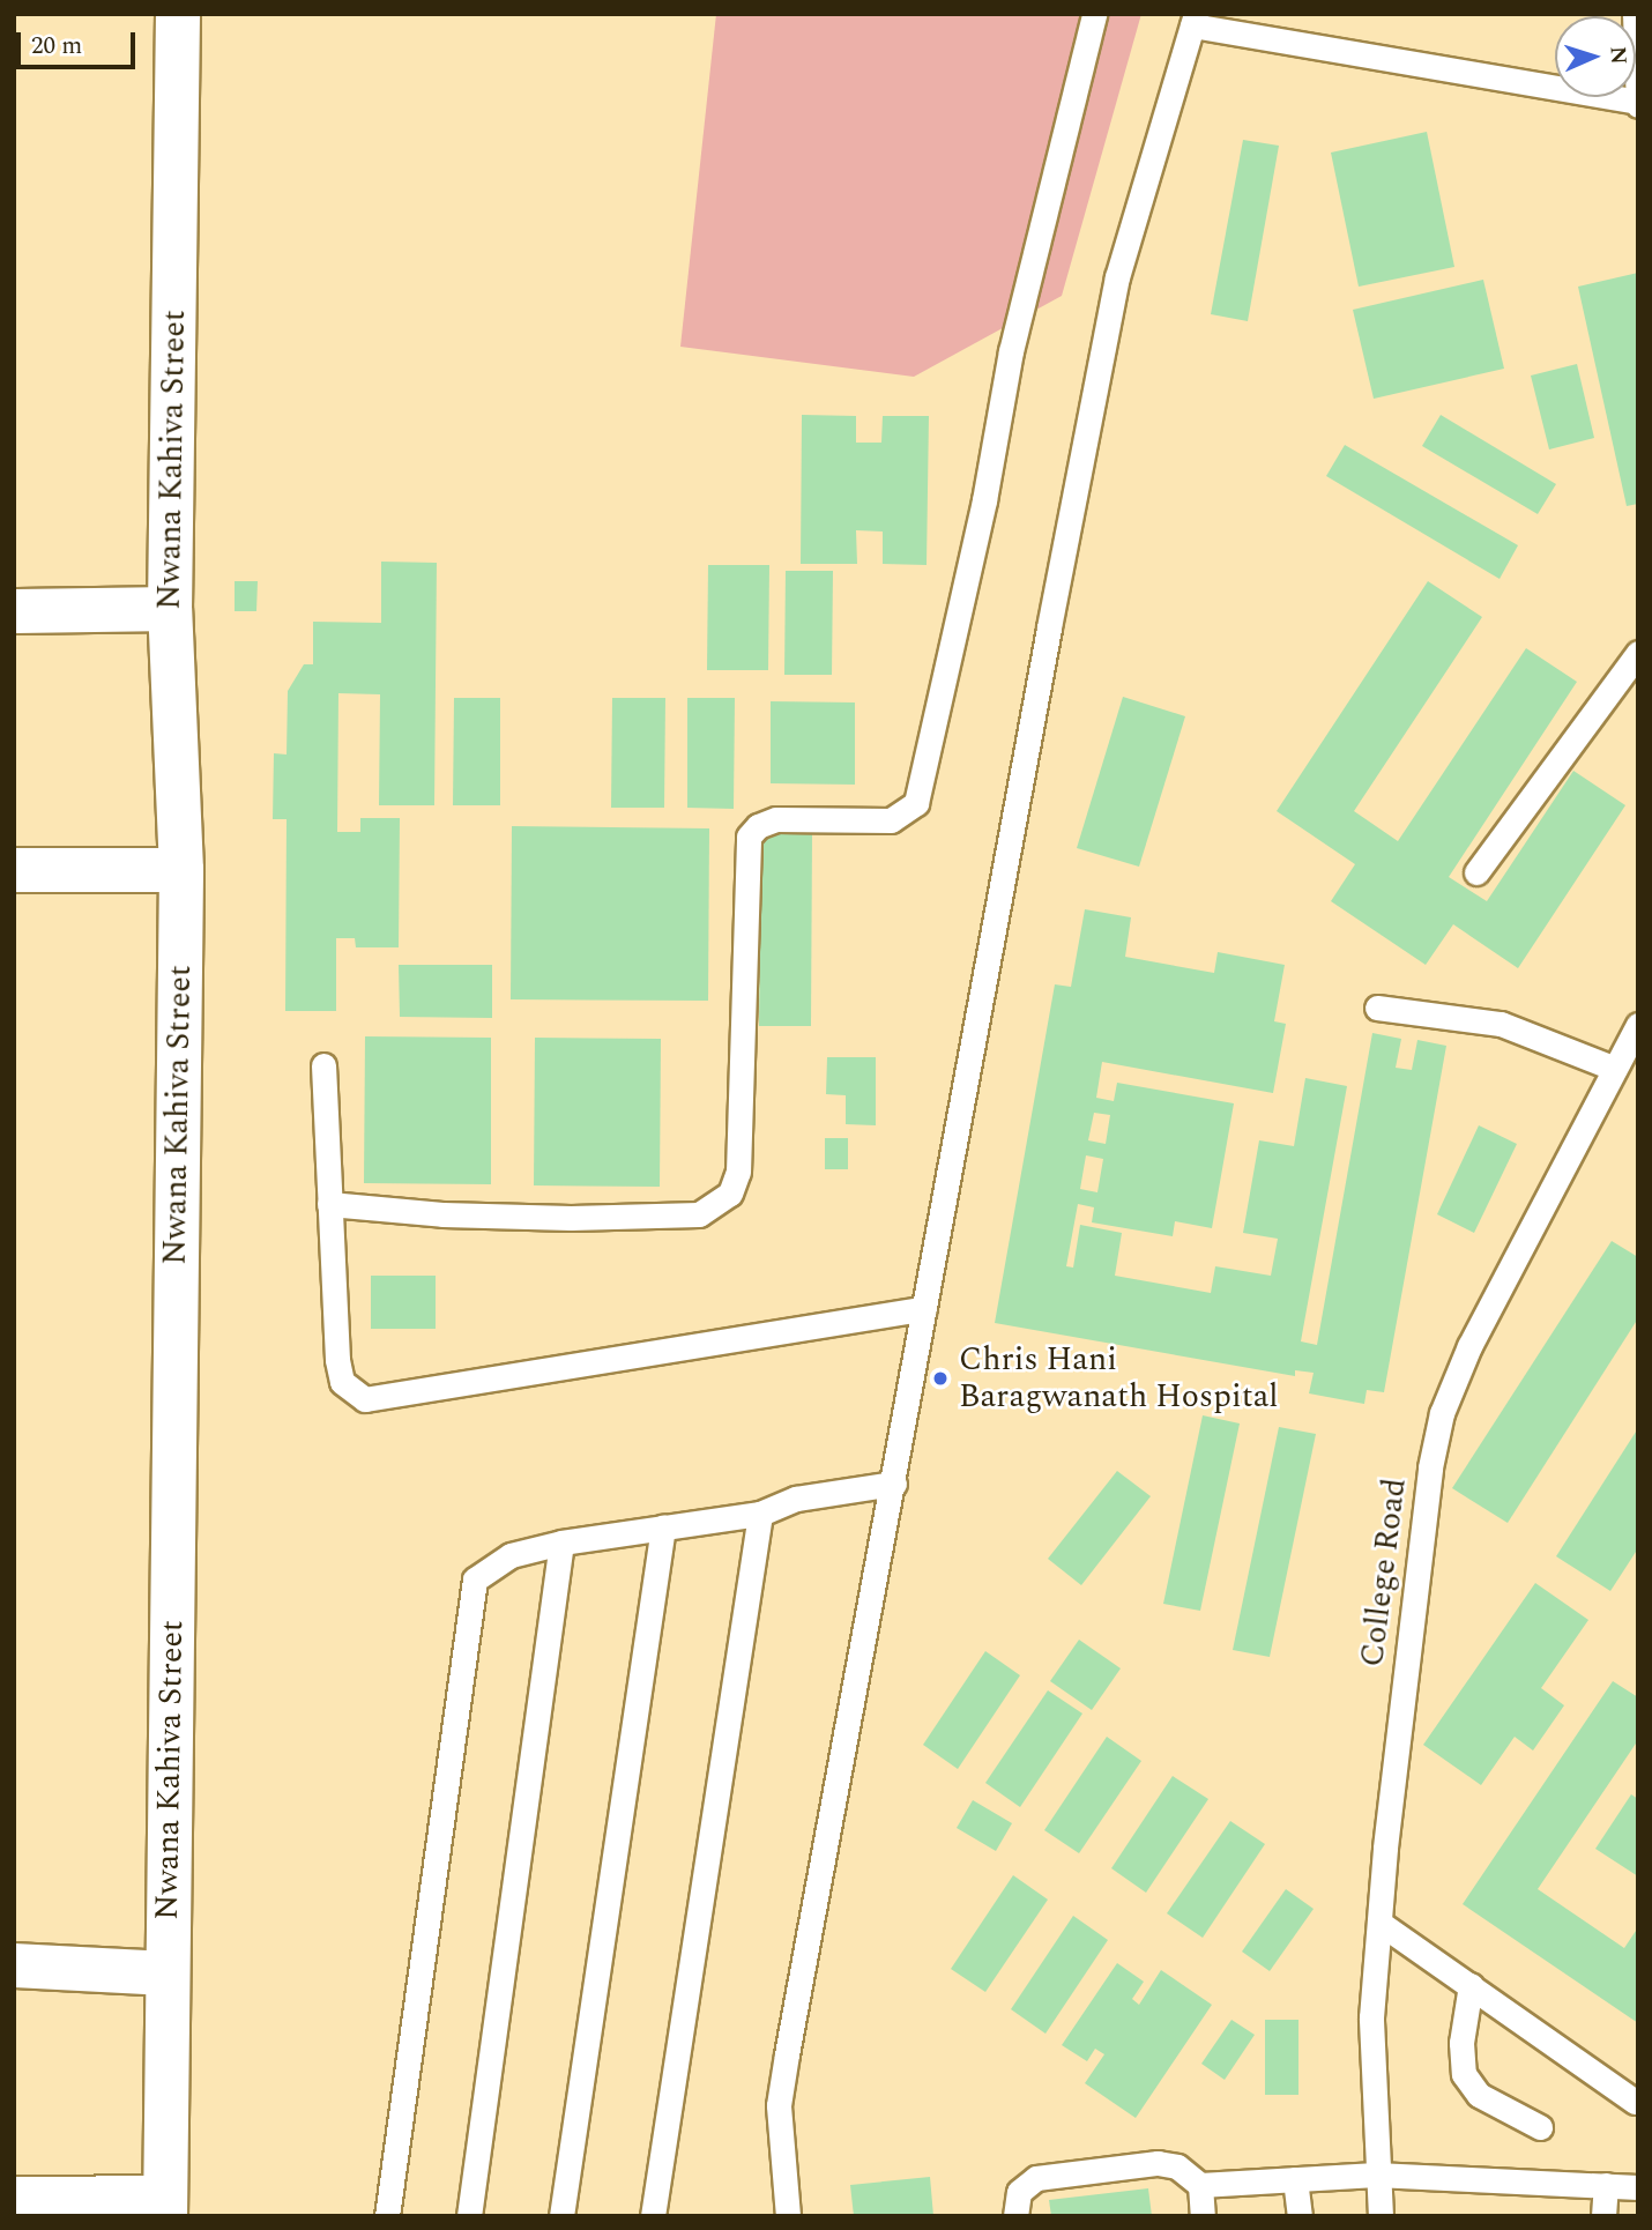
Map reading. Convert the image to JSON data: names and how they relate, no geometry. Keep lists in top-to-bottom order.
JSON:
{
  "streets": {
    "street": ["Nwana Kahiva Street"],
    "lane": ["College Road"]
  },
  "places": ["Chris Hani Baragwanath Hospital"],
  "scale_bar": "20 m",
  "north": "right"
}
